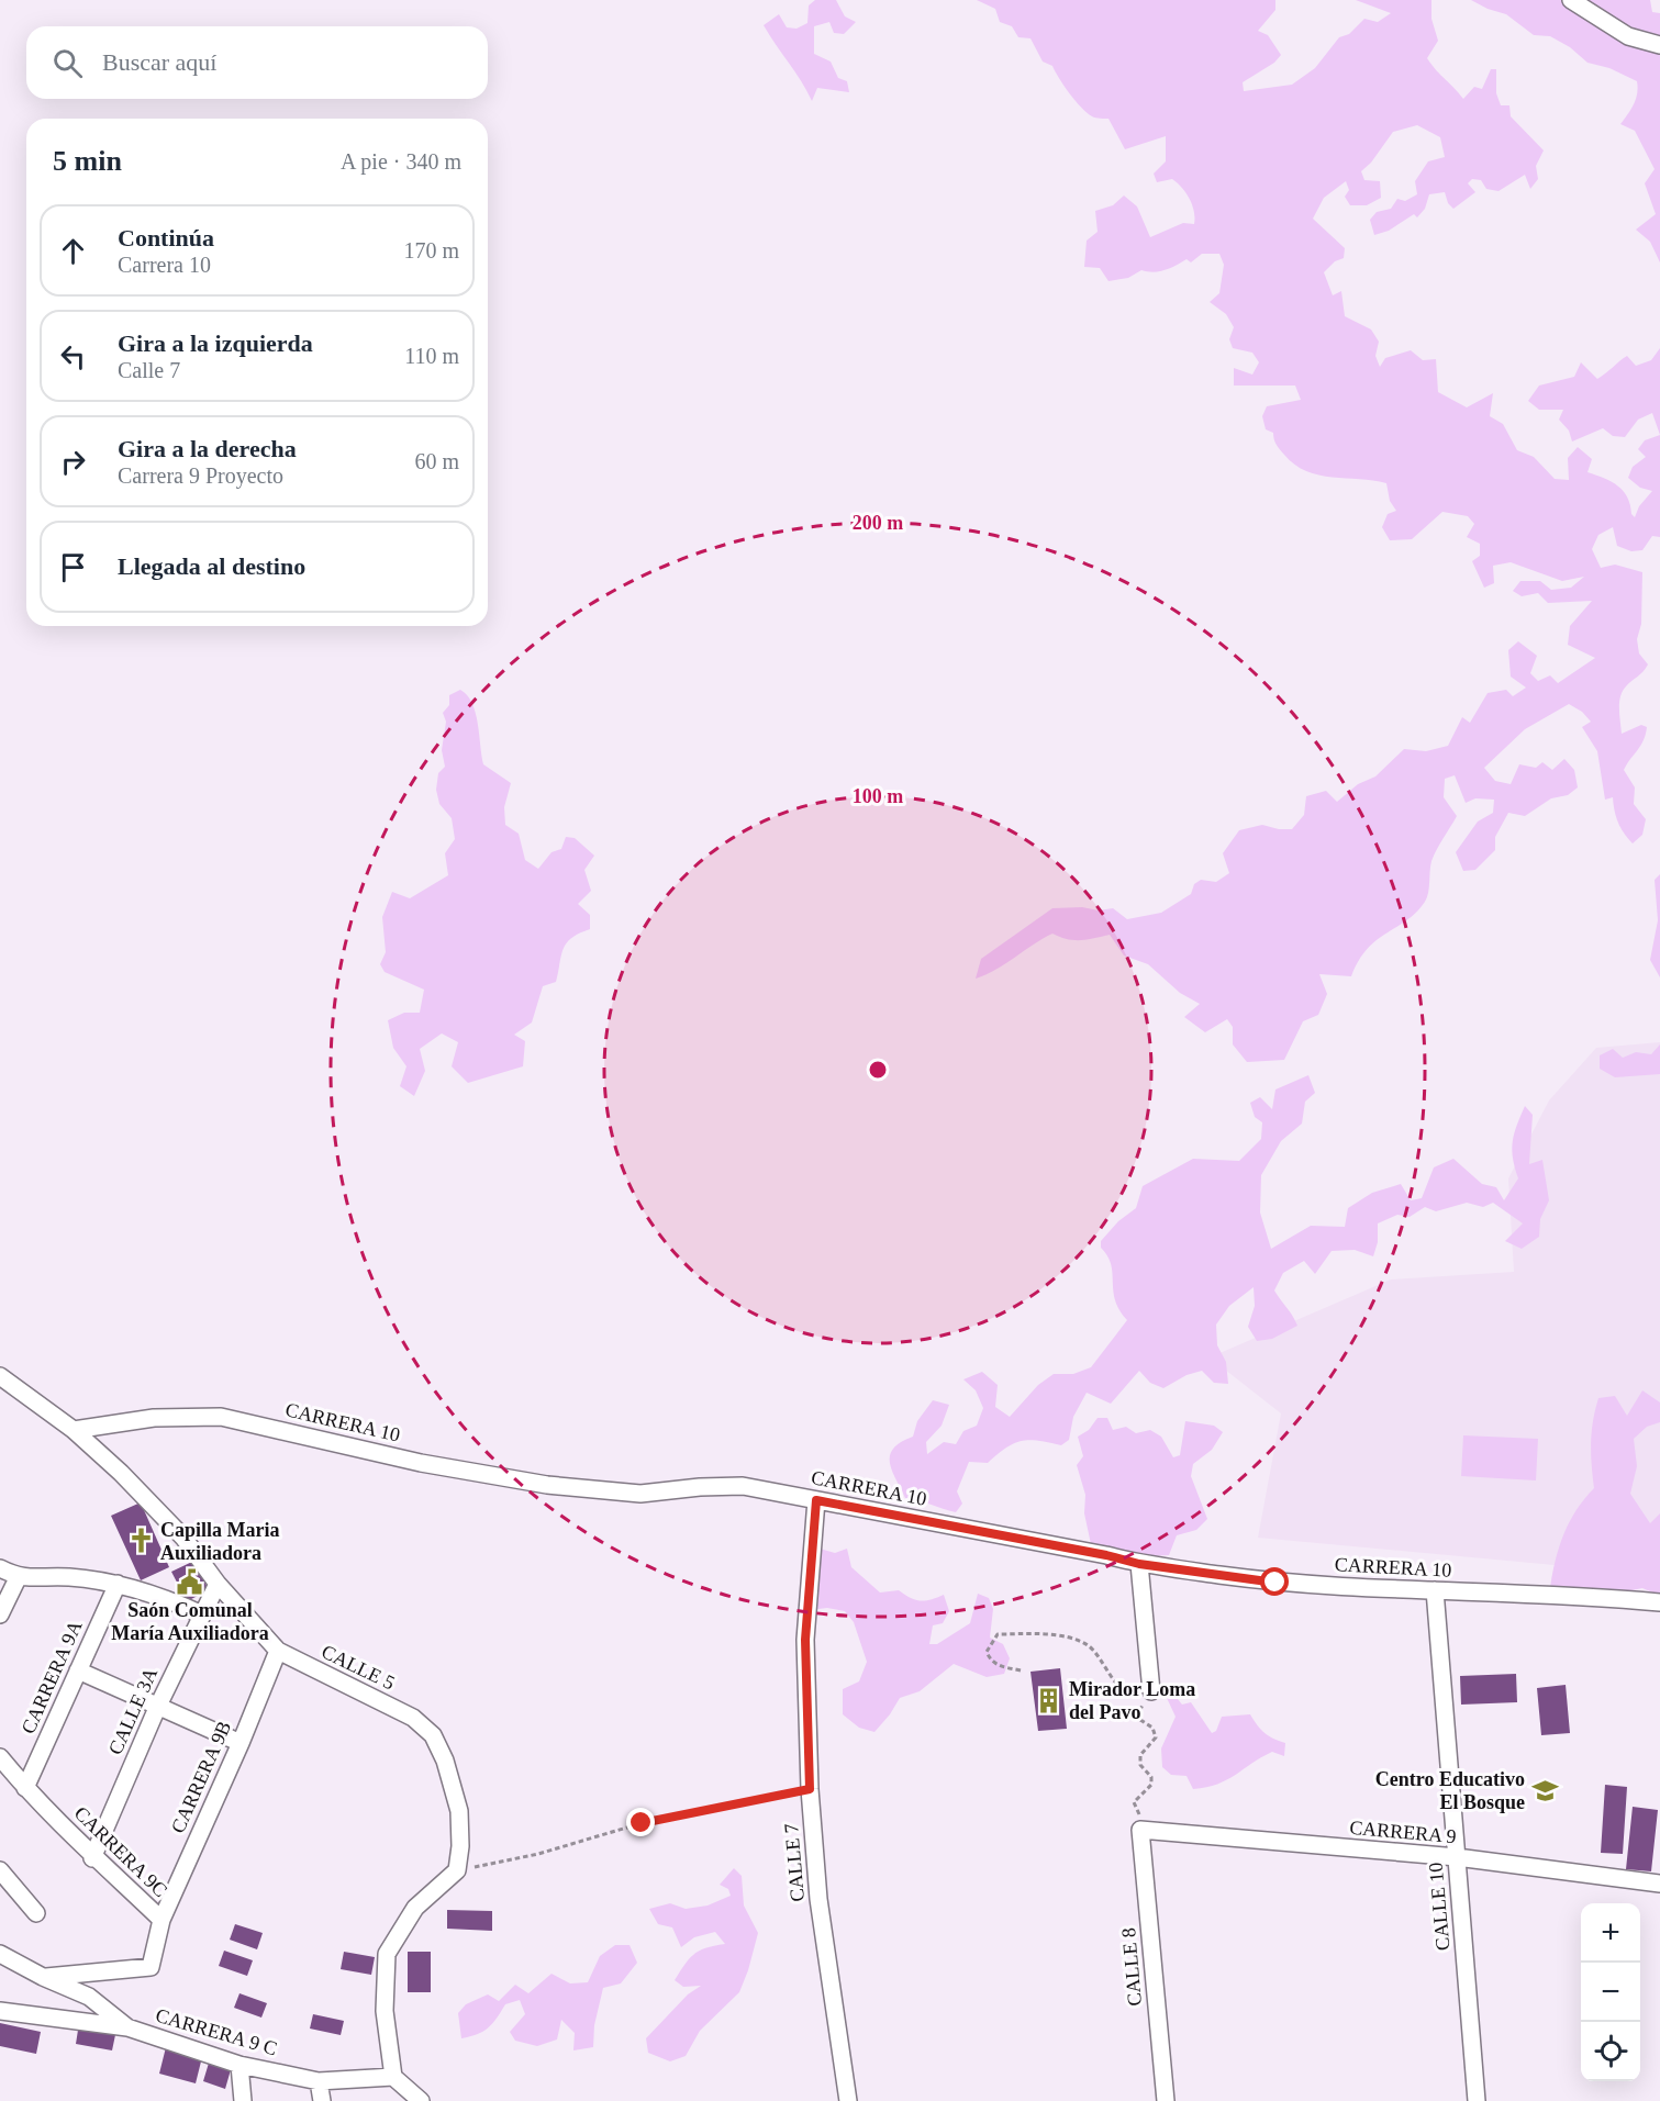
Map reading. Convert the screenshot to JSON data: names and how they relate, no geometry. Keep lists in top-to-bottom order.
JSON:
{
  "streets": {
    "street": [
      "CARRERA 10",
      "CALLE 5",
      "CARRERA 9A",
      "CALLE 3A",
      "CARRERA 9B",
      "CARRERA 9",
      "CARRERA 9C",
      "CALLE 7",
      "CALLE 10",
      "CALLE 8",
      "CARRERA 9 C"
    ]
  },
  "crossings": [
    ["CARRERA 10", "CALLE 5"],
    ["CARRERA 10", "CALLE 7"],
    ["CARRERA 10", "CALLE 10"],
    ["CALLE 5", "CALLE 3A"],
    ["CALLE 5", "CARRERA 9B"],
    ["CARRERA 9A", "CARRERA 9C"],
    ["CALLE 3A", "CARRERA 9C"],
    ["CARRERA 9B", "CARRERA 9C"],
    ["CARRERA 9", "CALLE 10"],
    ["CARRERA 9", "CALLE 8"],
    ["CARRERA 9C", "CARRERA 9 C"]
  ],
  "places": {
    "church": ["Capilla Maria Auxiliadora"],
    "public building": ["Saón Comunal María Auxiliadora"],
    "building": ["Mirador Loma del Pavo"],
    "school or university": ["Centro Educativo El Bosque"]
  },
  "page": {
    "search": "Buscar aquí",
    "heading": ["5 min", "A pie · 340 m"],
    "list": [
      ["Continúa", "Carrera 10", "170 m"],
      ["Gira a la izquierda", "Calle 7", "110 m"],
      ["Gira a la derecha", "Carrera 9 Proyecto", "60 m"],
      "Llegada al destino"
    ],
    "map_buttons": ["+", "−"]
  },
  "rings": ["200 m", "100 m"]
}
